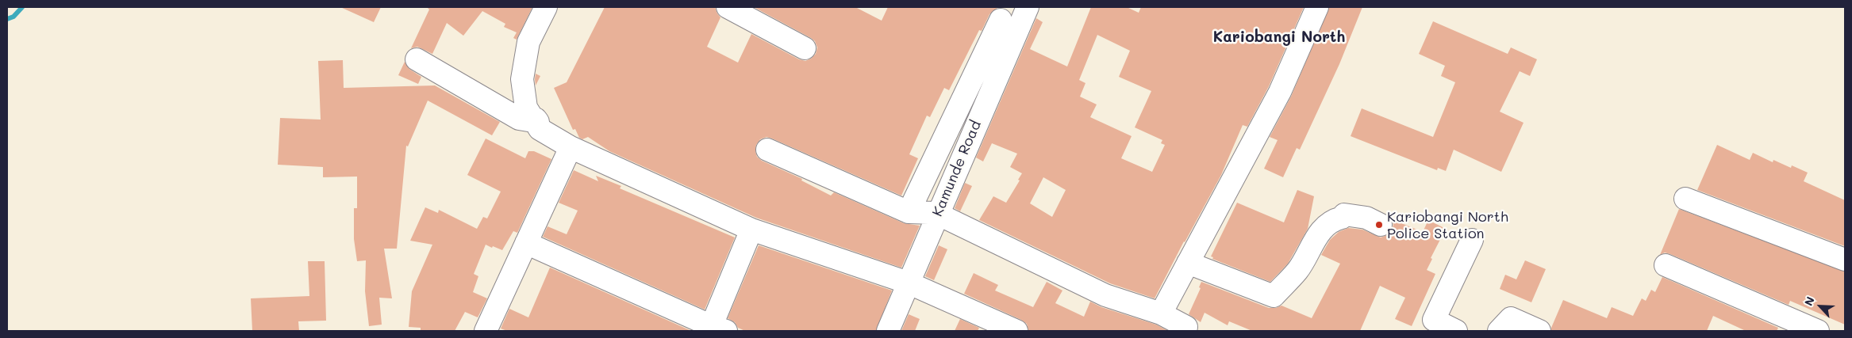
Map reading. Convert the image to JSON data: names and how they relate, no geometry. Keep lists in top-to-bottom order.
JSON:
{
  "streets": {
    "street": ["Kamunde Road"]
  },
  "districts": ["Kariobangi North"],
  "places": ["Kariobangi North Police Station"],
  "north": "top left"
}
